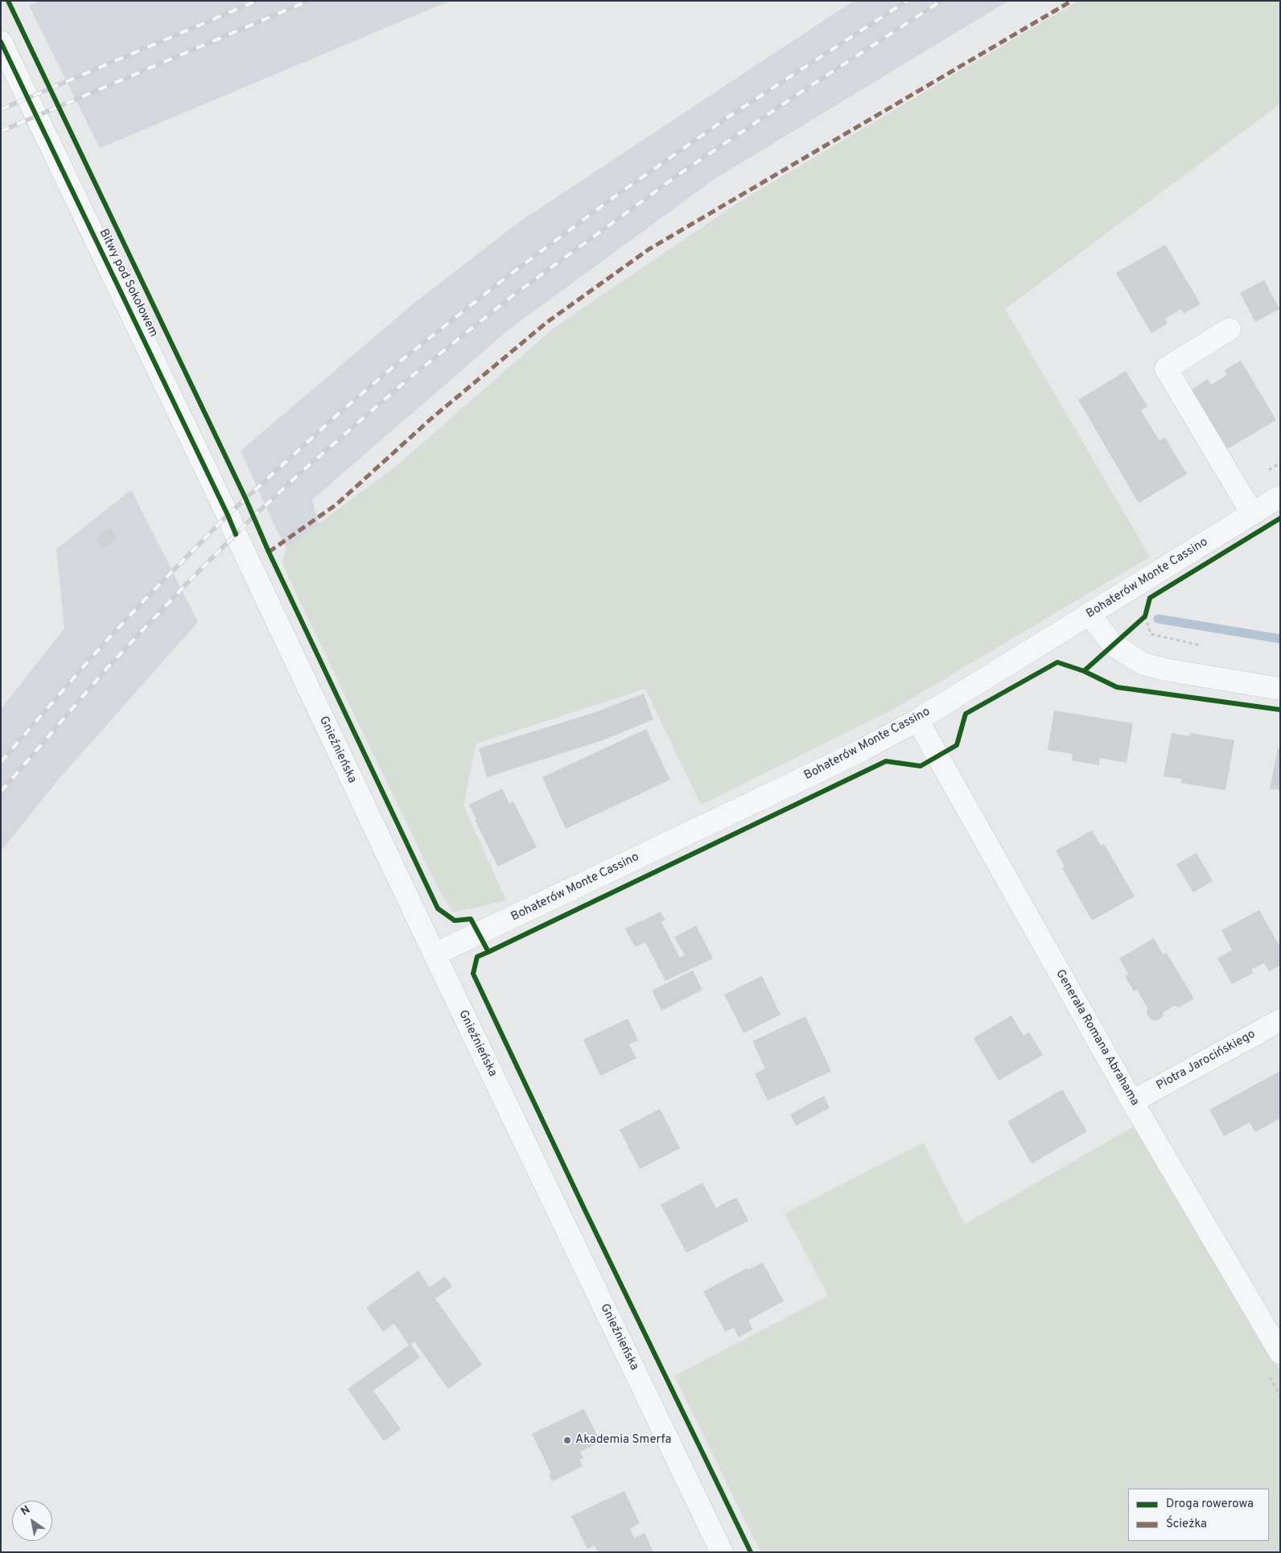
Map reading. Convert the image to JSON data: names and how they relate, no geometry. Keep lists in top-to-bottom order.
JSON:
{
  "streets": {
    "street": [
      "Bitwy pod Sokołowem",
      "Bohaterów Monte Cassino",
      "Gnieźnieńska",
      "Generała Romana Abrahama",
      "Piotra Jarocińskiego"
    ]
  },
  "crossings": [
    ["Bitwy pod Sokołowem", "Gnieźnieńska"],
    ["Bohaterów Monte Cassino", "Gnieźnieńska"],
    ["Bohaterów Monte Cassino", "Generała Romana Abrahama"],
    ["Generała Romana Abrahama", "Piotra Jarocińskiego"]
  ],
  "places": ["Akademia Smerfa"],
  "legend": ["Droga rowerowa", "Ścieżka"],
  "north": "top left"
}
